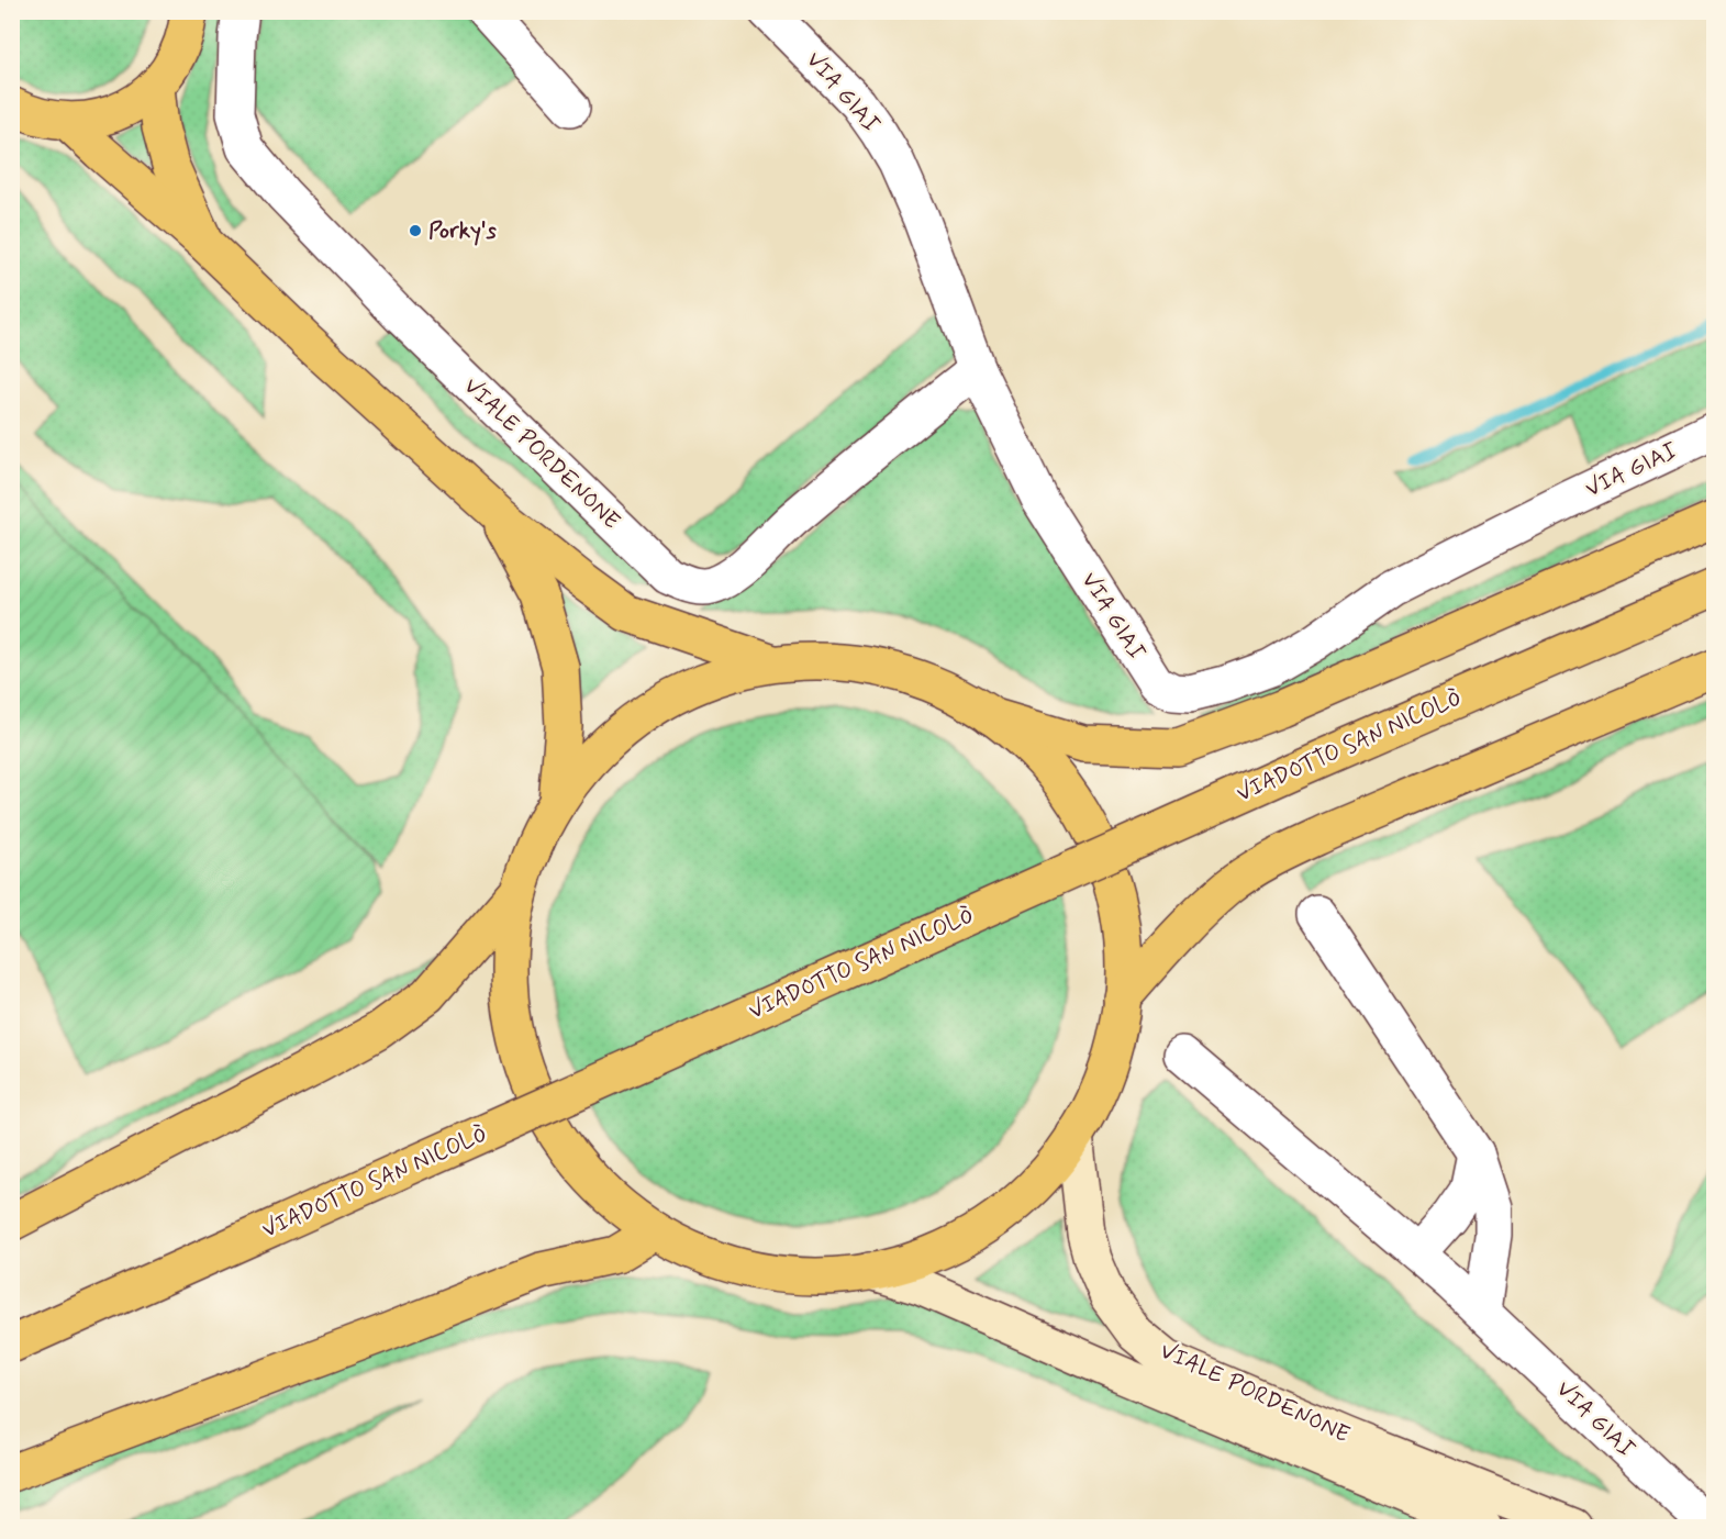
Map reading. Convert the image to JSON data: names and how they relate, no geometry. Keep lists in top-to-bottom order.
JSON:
{
  "streets": {
    "main road": ["VIALE PORDENONE", "VIADOTTO SAN NICOLÒ"],
    "street": ["VIA GIAI"]
  },
  "crossings": [
    ["VIA GIAI", "VIALE PORDENONE"]
  ],
  "places": ["Porky's"]
}
